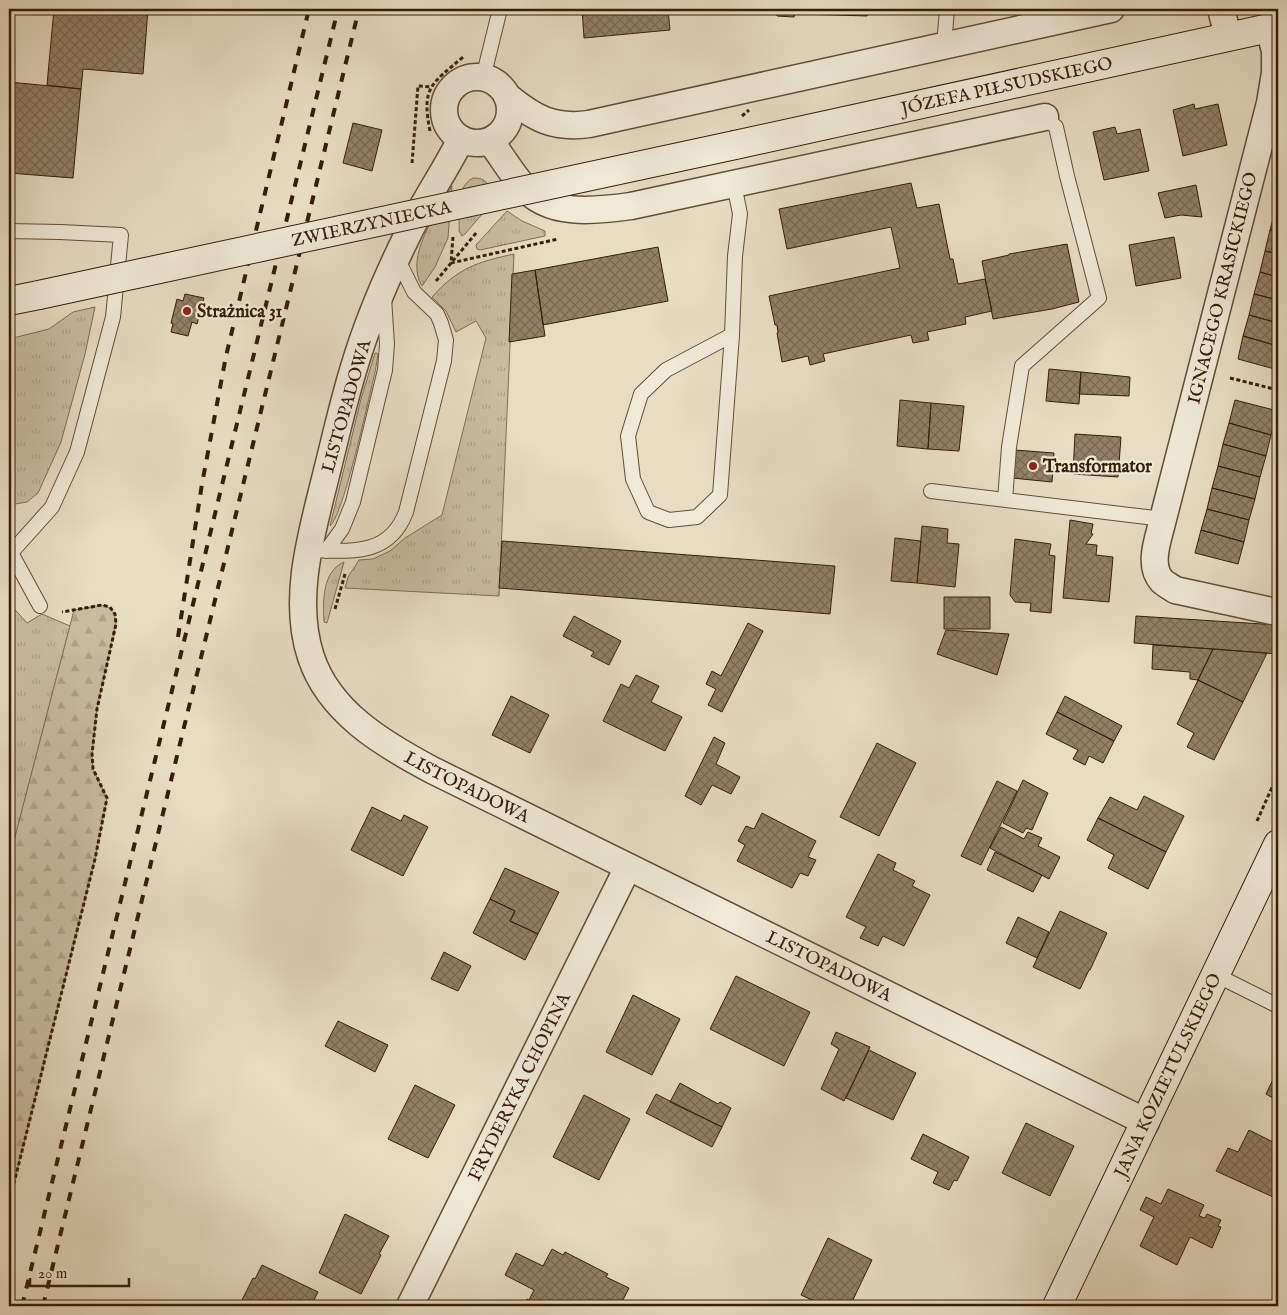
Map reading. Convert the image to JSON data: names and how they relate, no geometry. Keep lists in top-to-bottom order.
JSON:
{
  "streets": {
    "street": [
      "JÓZEFA PIŁSUDSKIEGO",
      "ZWIERZYNIECKA",
      "IGNACEGO KRASICKIEGO",
      "LISTOPADOWA",
      "JANA KOZIETULSKIEGO",
      "FRYDERYKA CHOPINA"
    ]
  },
  "crossings": [
    ["JÓZEFA PIŁSUDSKIEGO", "ZWIERZYNIECKA"],
    ["JÓZEFA PIŁSUDSKIEGO", "IGNACEGO KRASICKIEGO"],
    ["LISTOPADOWA", "JANA KOZIETULSKIEGO"],
    ["LISTOPADOWA", "FRYDERYKA CHOPINA"]
  ],
  "places": ["Strażnica 31", "Transformator"],
  "scale_bar": "20 m"
}
